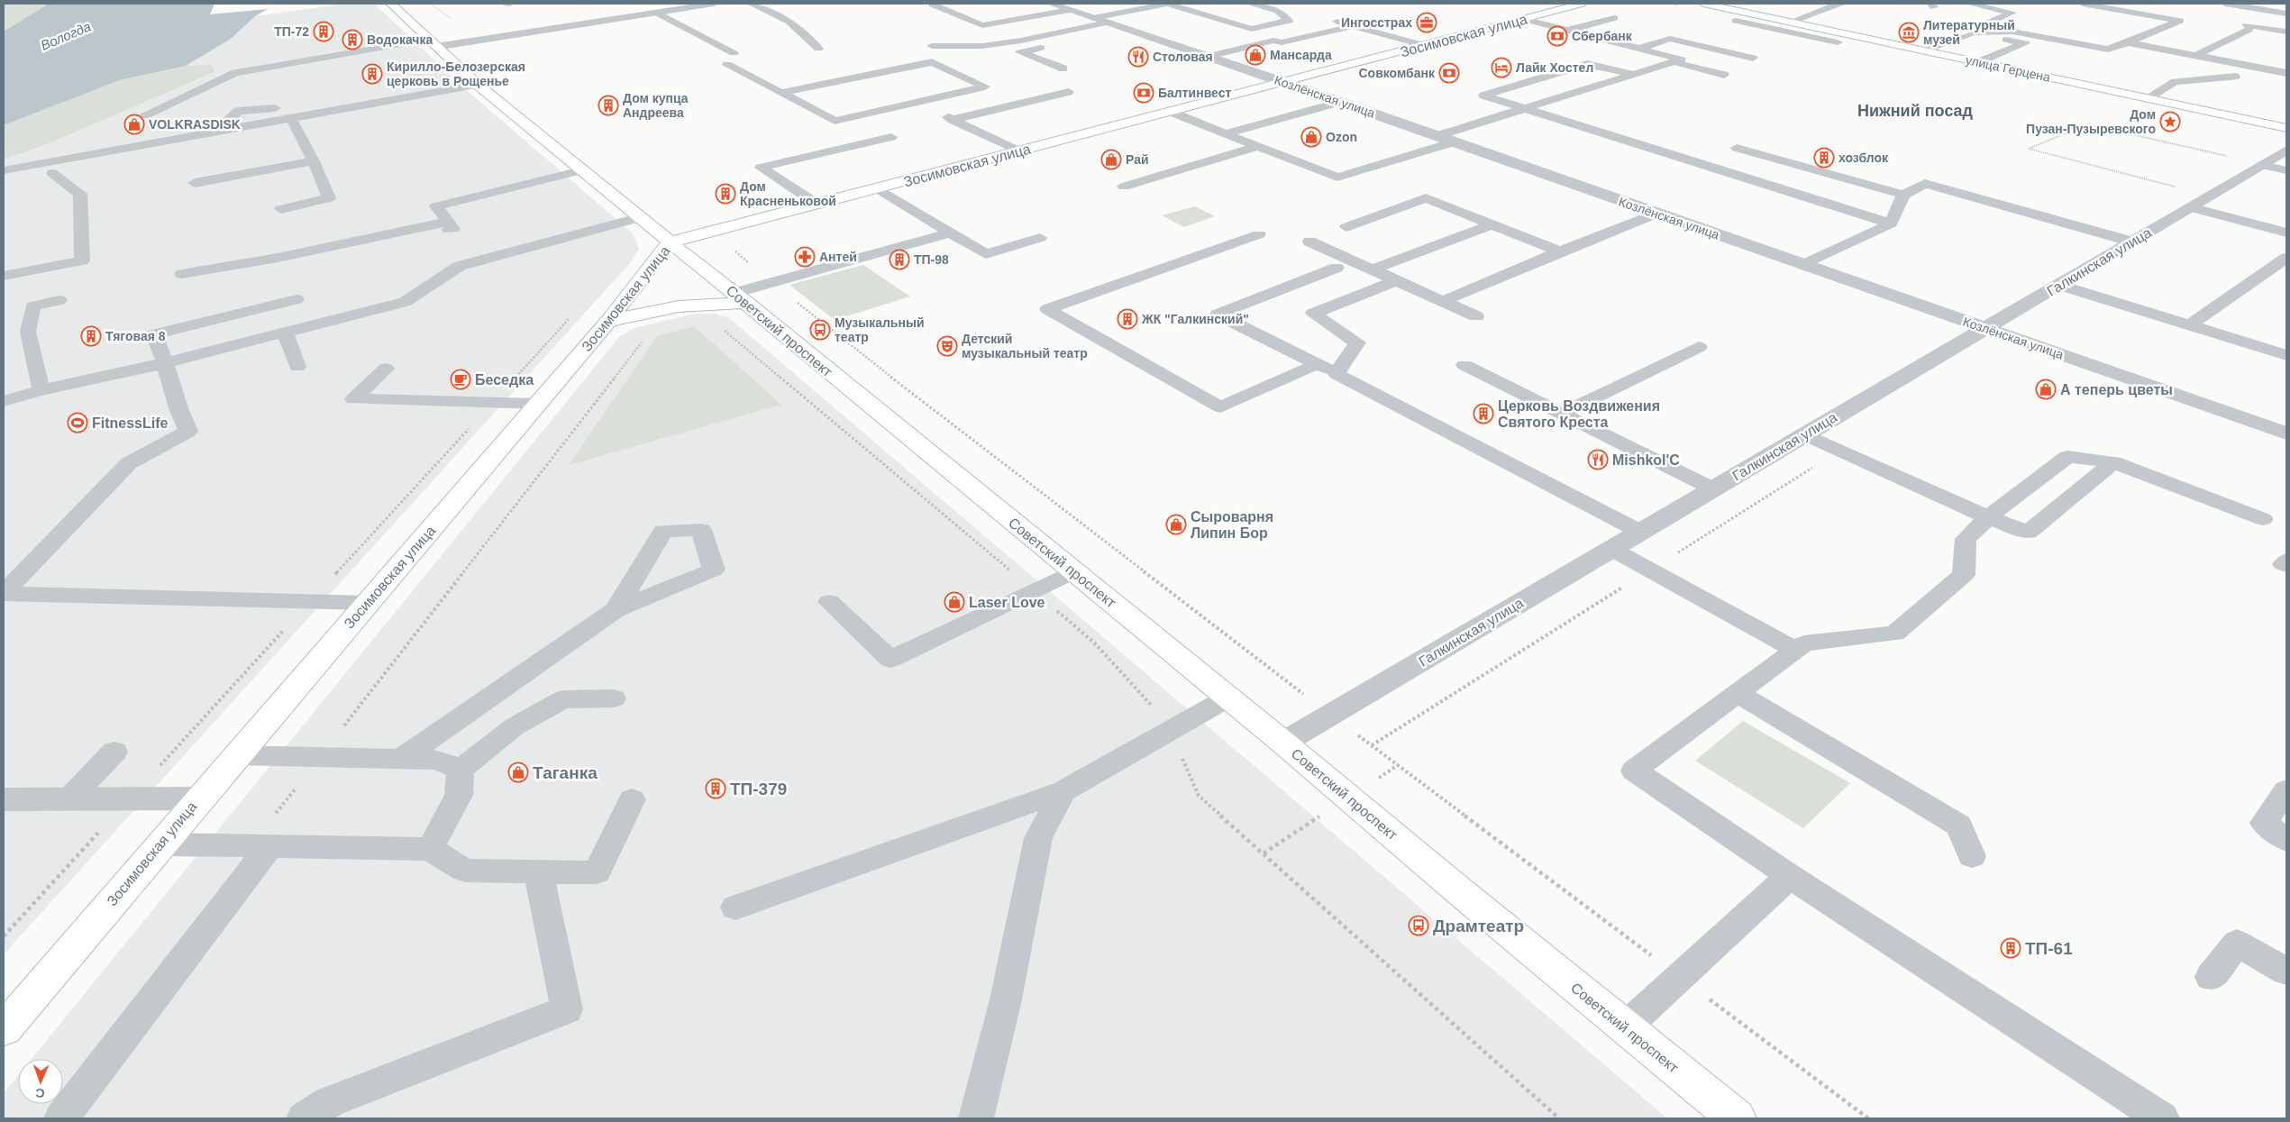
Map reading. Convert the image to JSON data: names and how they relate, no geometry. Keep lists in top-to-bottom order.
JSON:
{
  "streets": {
    "street": [
      "Зосимовская улица",
      "улица Герцена",
      "Козлёнская улица",
      "Галкинская улица",
      "Советский проспект"
    ]
  },
  "crossings": [
    ["Зосимовская улица", "Козлёнская улица"],
    ["Зосимовская улица", "Советский проспект"],
    ["Козлёнская улица", "Галкинская улица"],
    ["Галкинская улица", "Советский проспект"]
  ],
  "districts": ["Нижний посад"],
  "water": ["Вологда"],
  "places": {
    "office": ["Ингосстрах"],
    "building": [
      "ТП-72",
      "Водокачка",
      "Кирилло-Белозерская церковь в Рощенье",
      "Дом купца Андреева",
      "хозблок",
      "Дом Красненьковой",
      "ТП-98",
      "ЖК \"Галкинский\"",
      "Тяговая 8",
      "Церковь Воздвижения Святого Креста",
      "ТП-379",
      "ТП-61"
    ],
    "museum": ["Литературный музей"],
    "bank": ["Сбербанк", "Совкомбанк", "Балтинвест"],
    "shop": [
      "Мансарда",
      "VOLKRASDISK",
      "Ozon",
      "Рай",
      "А теперь цветы",
      "Сыроварня Липин Бор",
      "Laser Love",
      "Таганка"
    ],
    "restaurant": ["Столовая", "Mishkol'C"],
    "hotel": ["Лайк Хостел"],
    "place": ["Дом Пузан-Пузыревского"],
    "pharmacy": ["Антей"],
    "bus stop": ["Музыкальный театр", "Драмтеатр"],
    "theatre": ["Детский музыкальный театр"],
    "cafe": ["Беседка"],
    "sports": ["FitnessLife"]
  },
  "north": "bottom"
}
